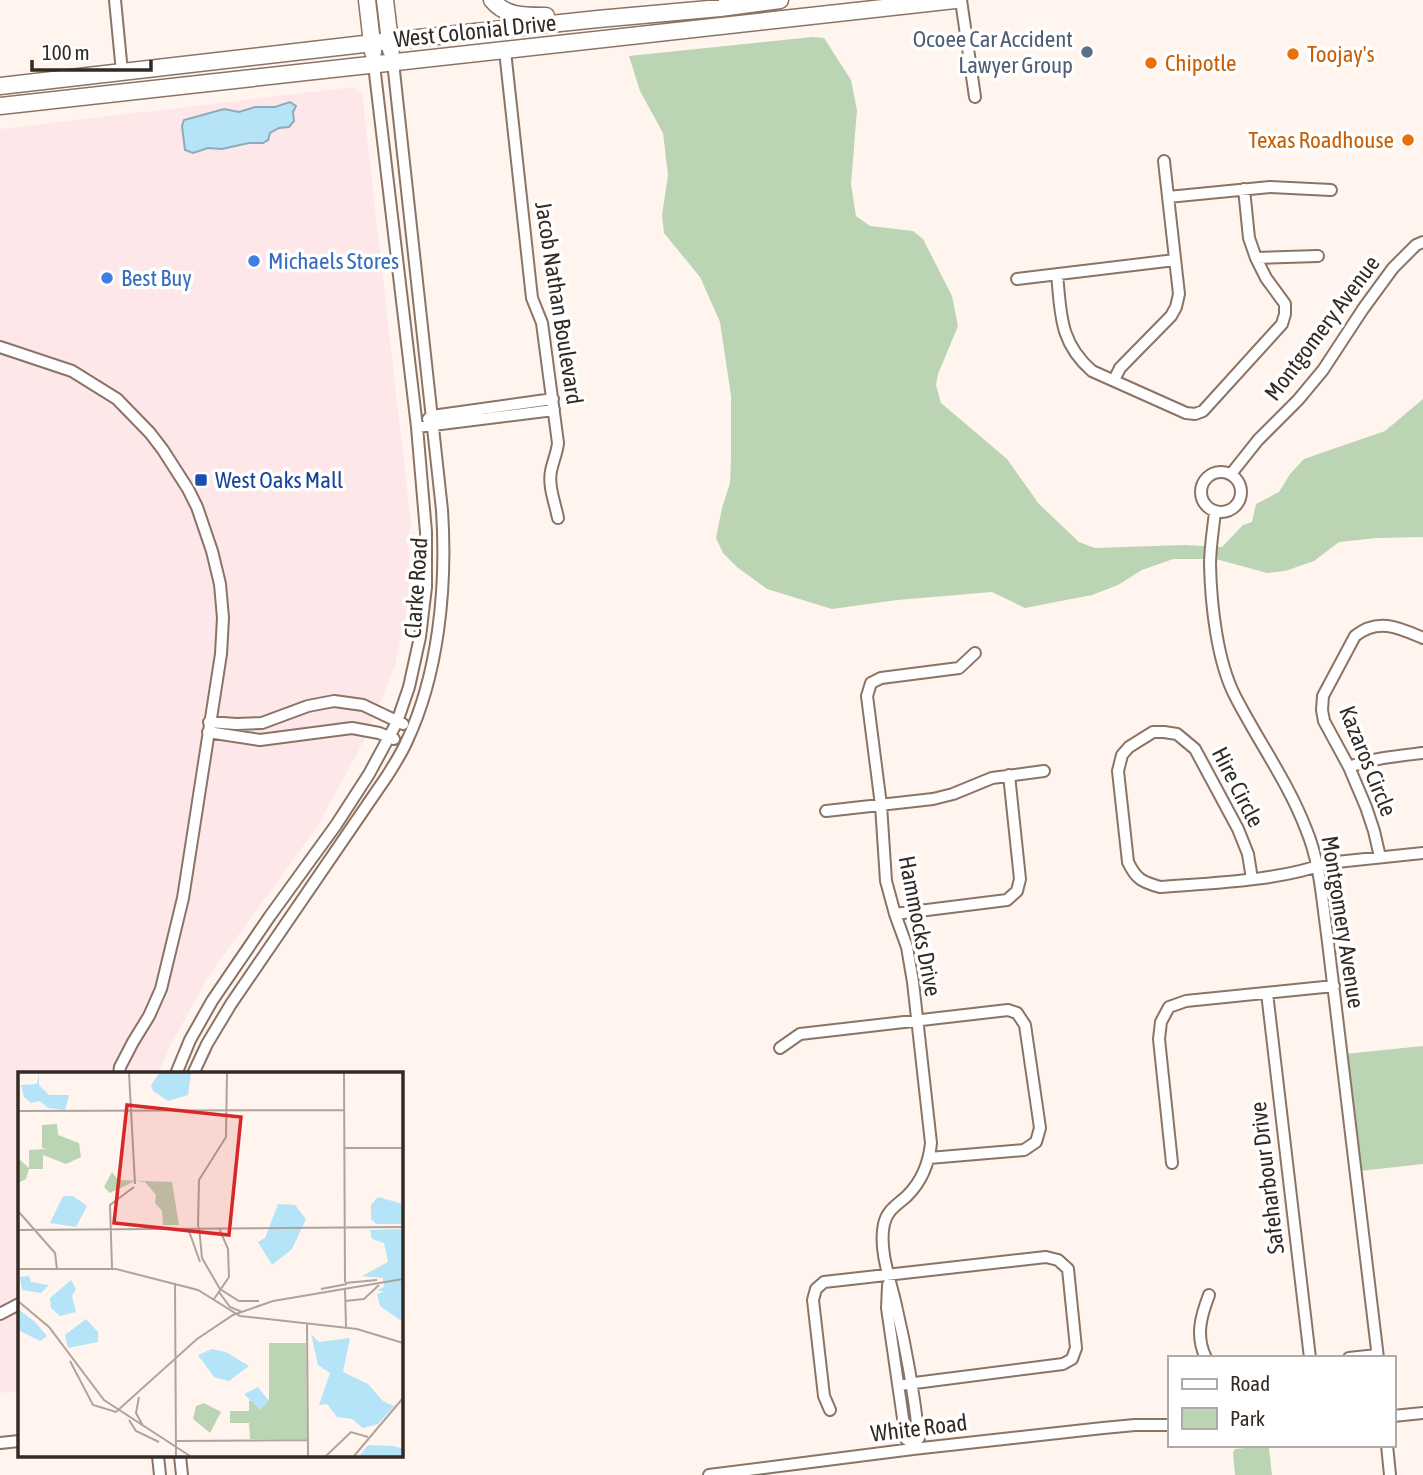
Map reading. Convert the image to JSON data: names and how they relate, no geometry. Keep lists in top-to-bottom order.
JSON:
{
  "streets": {
    "highway": ["West Colonial Drive", "Clarke Road"],
    "street": [
      "Jacob Nathan Boulevard",
      "Montgomery Avenue",
      "Kazaros Circle",
      "Hire Circle",
      "Hammocks Drive",
      "Safeharbour Drive",
      "White Road"
    ]
  },
  "crossings": [
    ["West Colonial Drive", "Jacob Nathan Boulevard"],
    ["West Colonial Drive", "Clarke Road"],
    ["Montgomery Avenue", "Hire Circle"],
    ["Hammocks Drive", "White Road"]
  ],
  "places": {
    "other": [
      "Ocoee Car Accident Lawyer Group",
      "Toojay's",
      "Chipotle",
      "Texas Roadhouse",
      "Michaels Stores",
      "Best Buy"
    ],
    "transit": ["West Oaks Mall"]
  },
  "legend": ["Road", "Park"],
  "scale_bar": "100 m"
}
